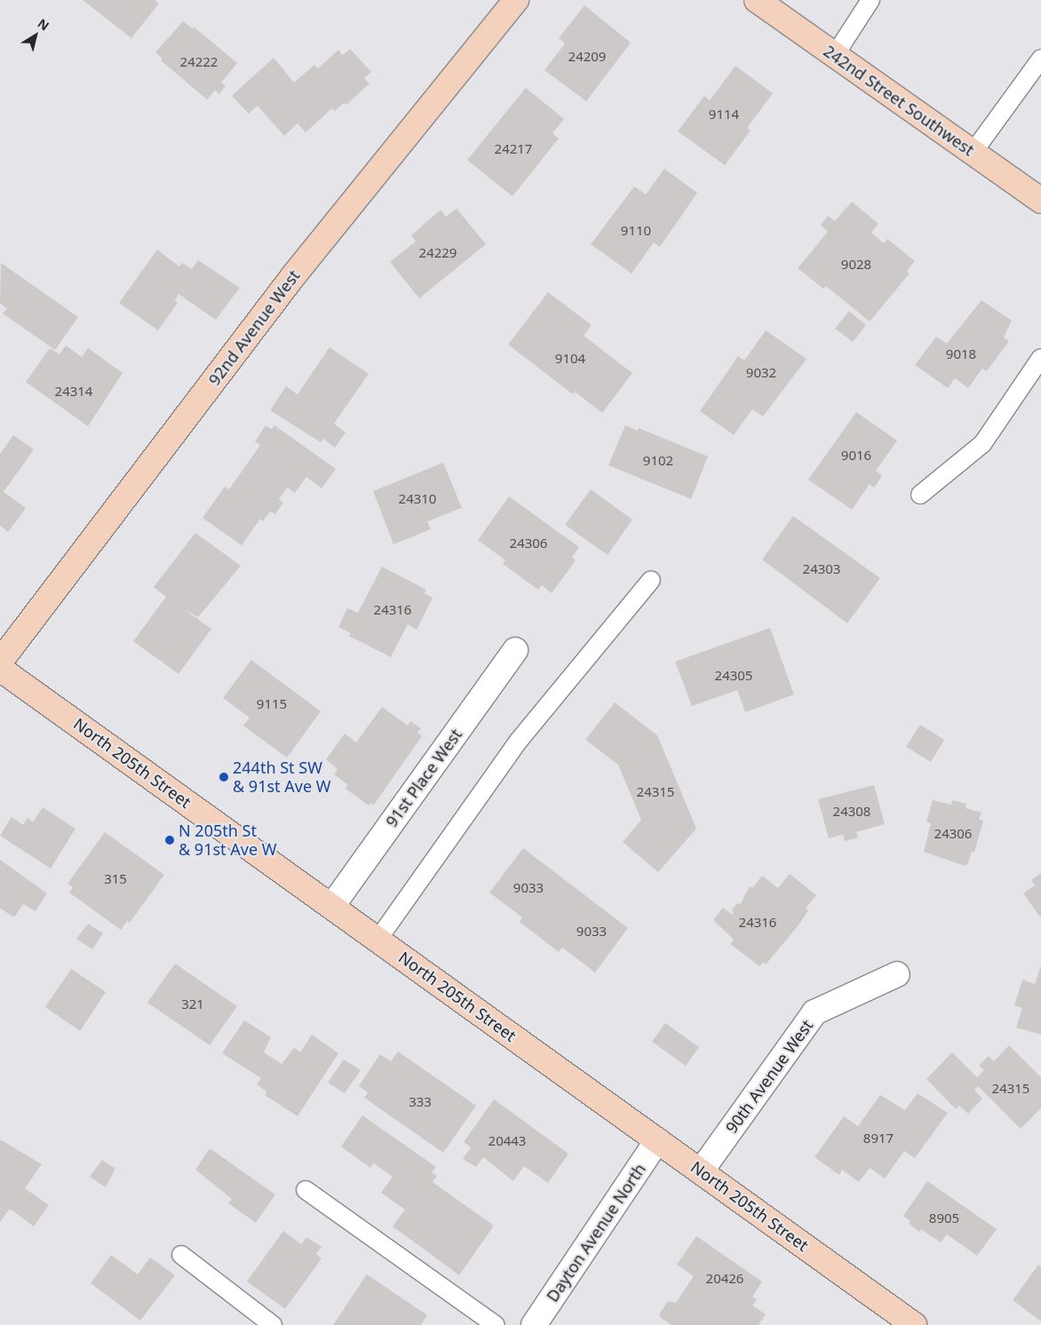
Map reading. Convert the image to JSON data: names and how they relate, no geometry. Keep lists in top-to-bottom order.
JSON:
{
  "streets": {
    "street": [
      "242nd Street Southwest",
      "92nd Avenue West",
      "North 205th Street",
      "91st Place West",
      "90th Avenue West",
      "Dayton Avenue North"
    ]
  },
  "crossings": [
    ["North 205th Street", "91st Place West"],
    ["North 205th Street", "90th Avenue West"],
    ["North 205th Street", "Dayton Avenue North"]
  ],
  "places": ["244th St SW & 91st Ave W", "N 205th St & 91st Ave W"],
  "house_numbers": [
    "24209",
    "24222",
    "9114",
    "24217",
    "9110",
    "24229",
    "9028",
    "9018",
    "9104",
    "9032",
    "24314",
    "9016",
    "9102",
    "24310",
    "24306",
    "24303",
    "24316",
    "24305",
    "9115",
    "24315",
    "24308",
    "24306",
    "315",
    "9033",
    "24316",
    "9033",
    "321",
    "24315",
    "333",
    "8917",
    "20443",
    "8905",
    "20426"
  ],
  "north": "top right"
}
